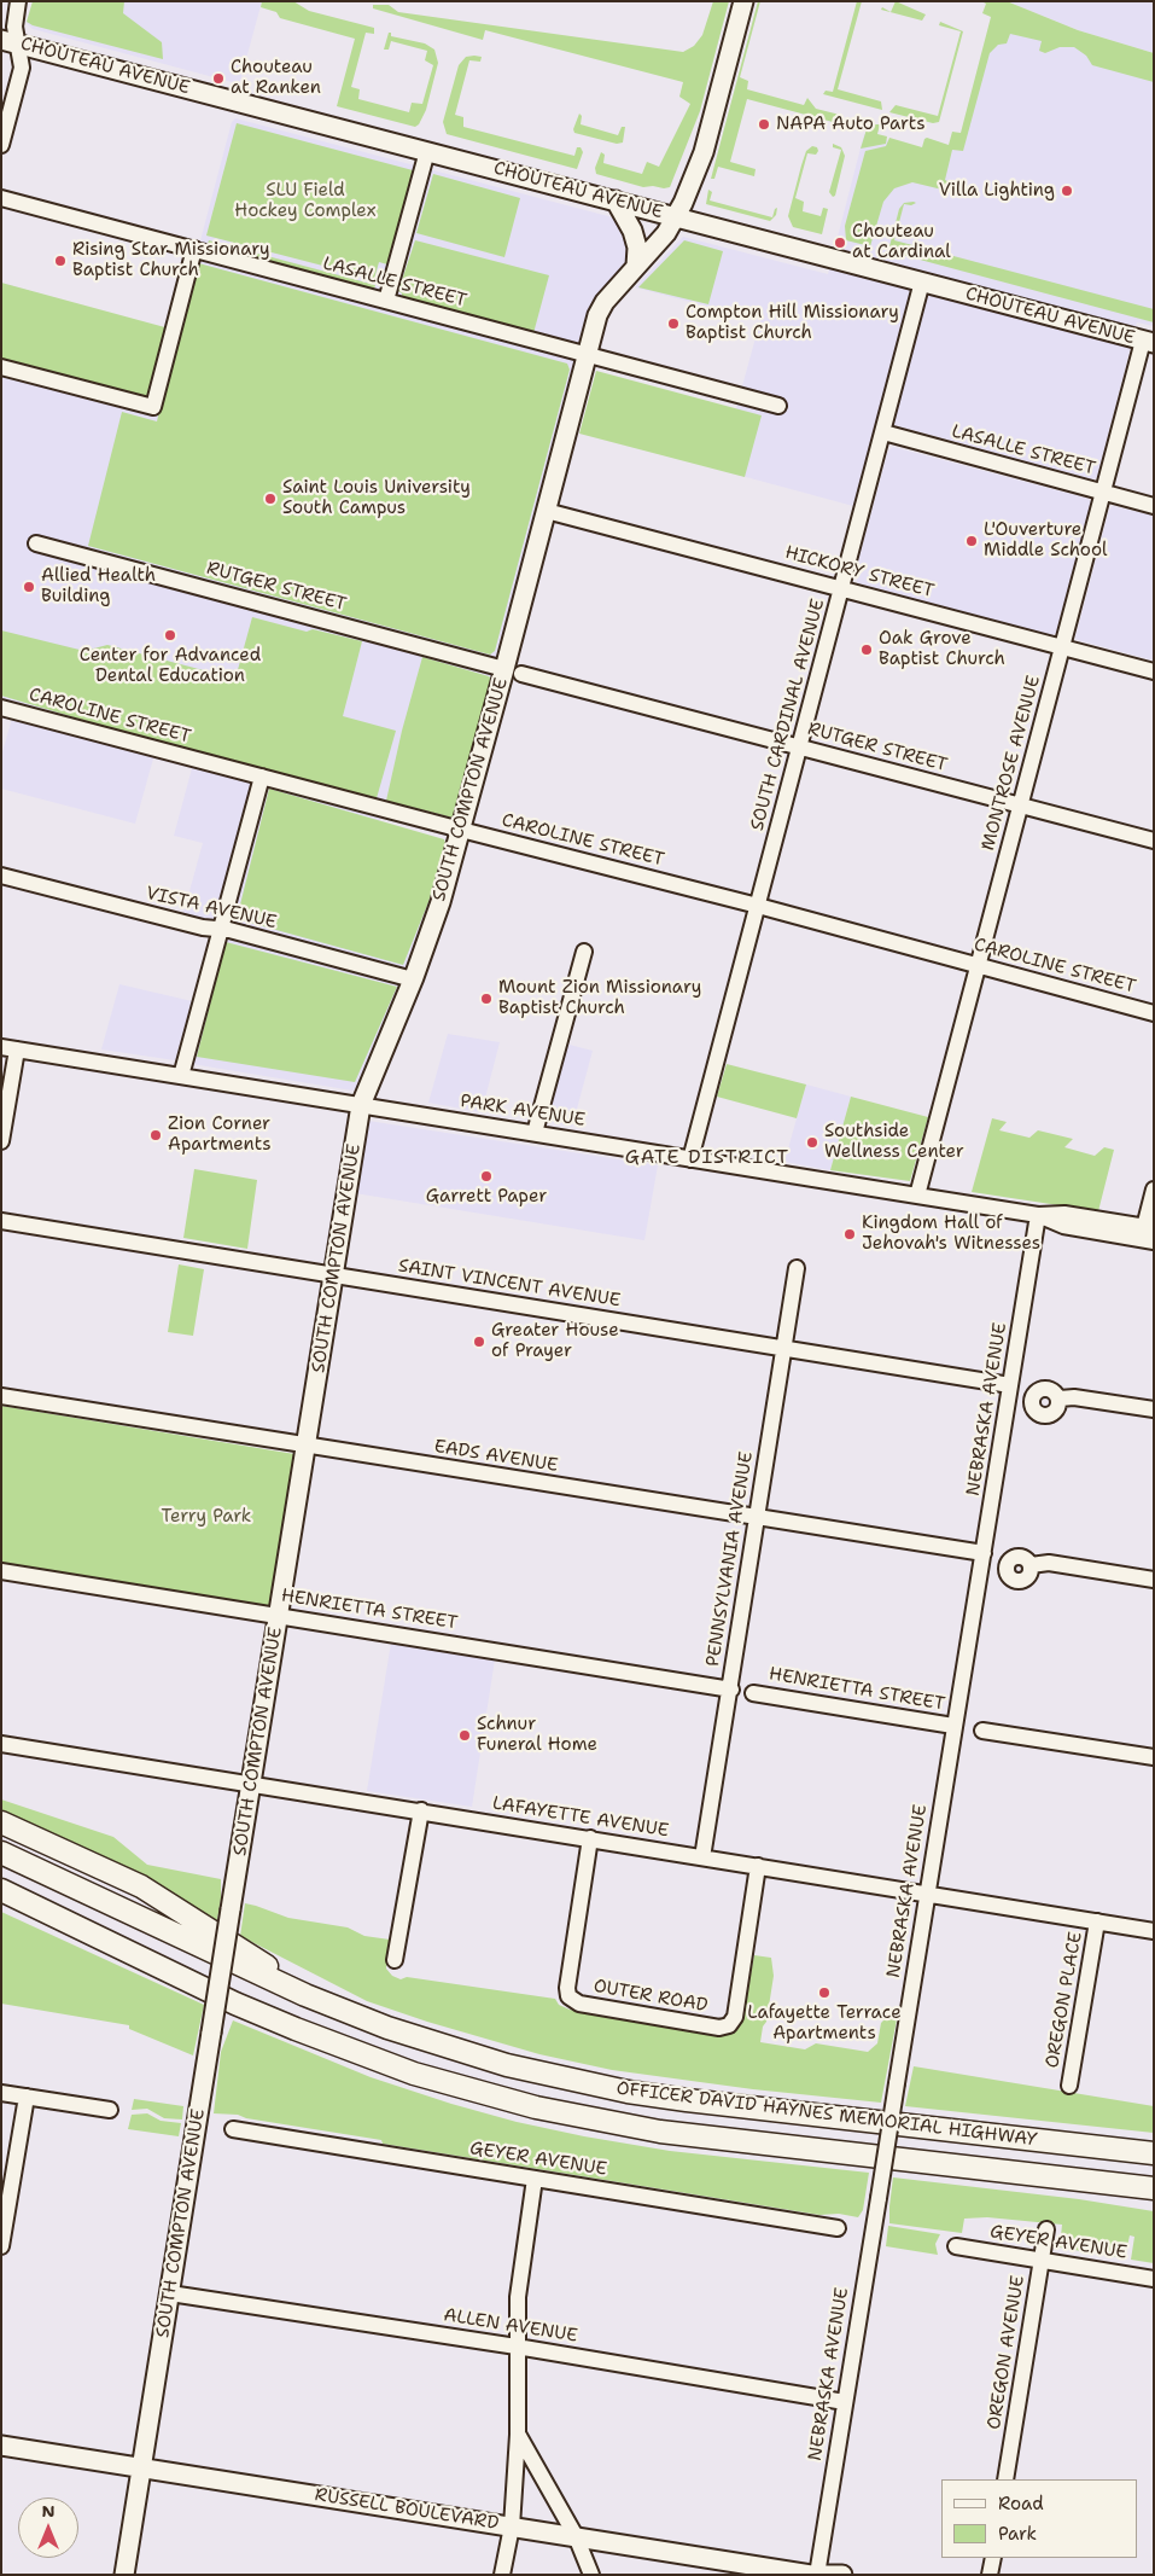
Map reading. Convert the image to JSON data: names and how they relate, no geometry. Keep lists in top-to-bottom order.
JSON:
{
  "streets": {
    "highway": ["OFFICER DAVID HAYNES MEMORIAL HIGHWAY"],
    "main road": ["CHOUTEAU AVENUE", "SOUTH COMPTON AVENUE", "RUSSELL BOULEVARD"],
    "street": [
      "LASALLE STREET",
      "HICKORY STREET",
      "RUTGER STREET",
      "SOUTH CARDINAL AVENUE",
      "CAROLINE STREET",
      "MONTROSE AVENUE",
      "VISTA AVENUE",
      "PARK AVENUE",
      "SAINT VINCENT AVENUE",
      "NEBRASKA AVENUE",
      "EADS AVENUE",
      "PENNSYLVANIA AVENUE",
      "HENRIETTA STREET",
      "LAFAYETTE AVENUE",
      "OUTER ROAD",
      "OREGON PLACE",
      "GEYER AVENUE",
      "ALLEN AVENUE",
      "OREGON AVENUE"
    ]
  },
  "crossings": [
    ["CHOUTEAU AVENUE", "SOUTH CARDINAL AVENUE"],
    ["CHOUTEAU AVENUE", "MONTROSE AVENUE"],
    ["CHOUTEAU AVENUE", "SOUTH COMPTON AVENUE"],
    ["LASALLE STREET", "SOUTH CARDINAL AVENUE"],
    ["LASALLE STREET", "MONTROSE AVENUE"],
    ["LASALLE STREET", "SOUTH COMPTON AVENUE"],
    ["HICKORY STREET", "SOUTH CARDINAL AVENUE"],
    ["HICKORY STREET", "MONTROSE AVENUE"],
    ["RUTGER STREET", "SOUTH CARDINAL AVENUE"],
    ["RUTGER STREET", "MONTROSE AVENUE"],
    ["RUTGER STREET", "SOUTH COMPTON AVENUE"],
    ["SOUTH CARDINAL AVENUE", "CAROLINE STREET"],
    ["SOUTH CARDINAL AVENUE", "PARK AVENUE"],
    ["CAROLINE STREET", "MONTROSE AVENUE"],
    ["CAROLINE STREET", "SOUTH COMPTON AVENUE"],
    ["MONTROSE AVENUE", "PARK AVENUE"],
    ["SOUTH COMPTON AVENUE", "VISTA AVENUE"],
    ["SOUTH COMPTON AVENUE", "PARK AVENUE"],
    ["SOUTH COMPTON AVENUE", "SAINT VINCENT AVENUE"],
    ["SOUTH COMPTON AVENUE", "EADS AVENUE"],
    ["SOUTH COMPTON AVENUE", "HENRIETTA STREET"],
    ["SOUTH COMPTON AVENUE", "LAFAYETTE AVENUE"],
    ["SOUTH COMPTON AVENUE", "ALLEN AVENUE"],
    ["SOUTH COMPTON AVENUE", "RUSSELL BOULEVARD"],
    ["PARK AVENUE", "NEBRASKA AVENUE"],
    ["SAINT VINCENT AVENUE", "NEBRASKA AVENUE"],
    ["SAINT VINCENT AVENUE", "PENNSYLVANIA AVENUE"],
    ["NEBRASKA AVENUE", "EADS AVENUE"],
    ["NEBRASKA AVENUE", "HENRIETTA STREET"],
    ["NEBRASKA AVENUE", "LAFAYETTE AVENUE"],
    ["NEBRASKA AVENUE", "ALLEN AVENUE"],
    ["EADS AVENUE", "PENNSYLVANIA AVENUE"],
    ["PENNSYLVANIA AVENUE", "HENRIETTA STREET"],
    ["PENNSYLVANIA AVENUE", "LAFAYETTE AVENUE"],
    ["LAFAYETTE AVENUE", "OUTER ROAD"],
    ["LAFAYETTE AVENUE", "OREGON PLACE"],
    ["GEYER AVENUE", "OREGON AVENUE"]
  ],
  "districts": ["GATE DISTRICT"],
  "parks": ["SLU Field Hockey Complex", "Terry Park"],
  "places": [
    "Chouteau at Ranken",
    "NAPA Auto Parts",
    "Villa Lighting",
    "Chouteau at Cardinal",
    "Rising Star Missionary Baptist Church",
    "Compton Hill Missionary Baptist Church",
    "Saint Louis University South Campus",
    "L'Ouverture Middle School",
    "Allied Health Building",
    "Center for Advanced Dental Education",
    "Oak Grove Baptist Church",
    "Mount Zion Missionary Baptist Church",
    "Zion Corner Apartments",
    "Southside Wellness Center",
    "Garrett Paper",
    "Kingdom Hall of Jehovah's Witnesses",
    "Greater House of Prayer",
    "Schnur Funeral Home",
    "Lafayette Terrace Apartments"
  ],
  "legend": ["Road", "Park"],
  "north": "top"
}
